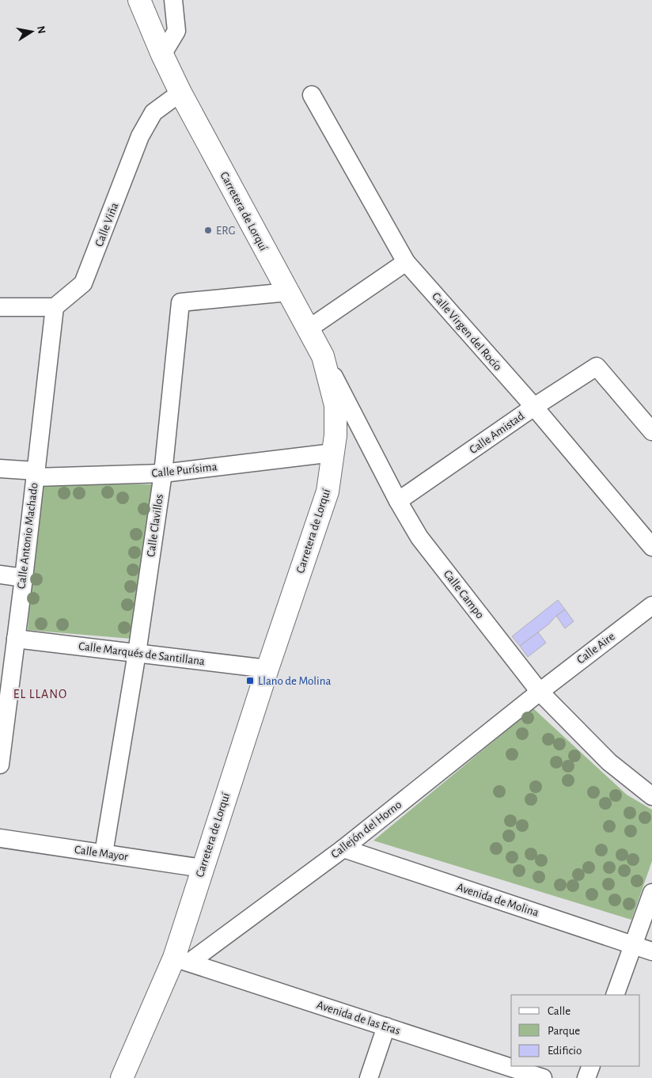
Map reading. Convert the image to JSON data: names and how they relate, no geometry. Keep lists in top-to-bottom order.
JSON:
{
  "streets": {
    "main road": ["Carretera de Lorquí"],
    "street": [
      "Calle Viña",
      "Calle Virgen del Rocío",
      "Calle Amistad",
      "Calle Purísima",
      "Calle Clavillos",
      "Calle Antonio Machado",
      "Calle Campo",
      "Calle Aire",
      "Calle Marqués de Santillana",
      "Callejón del Horno",
      "Calle Mayor",
      "Avenida de Molina",
      "Avenida de las Eras"
    ]
  },
  "crossings": [
    ["Carretera de Lorquí", "Calle Viña"],
    ["Carretera de Lorquí", "Calle Purísima"],
    ["Carretera de Lorquí", "Calle Clavillos"],
    ["Carretera de Lorquí", "Calle Campo"],
    ["Carretera de Lorquí", "Calle Marqués de Santillana"],
    ["Carretera de Lorquí", "Callejón del Horno"],
    ["Carretera de Lorquí", "Calle Mayor"],
    ["Carretera de Lorquí", "Avenida de las Eras"],
    ["Calle Viña", "Calle Antonio Machado"],
    ["Calle Virgen del Rocío", "Calle Amistad"],
    ["Calle Amistad", "Calle Campo"],
    ["Calle Purísima", "Calle Clavillos"],
    ["Calle Purísima", "Calle Antonio Machado"],
    ["Calle Clavillos", "Calle Marqués de Santillana"],
    ["Calle Clavillos", "Calle Mayor"],
    ["Calle Antonio Machado", "Calle Marqués de Santillana"],
    ["Calle Campo", "Calle Aire"],
    ["Calle Campo", "Callejón del Horno"],
    ["Calle Aire", "Callejón del Horno"],
    ["Callejón del Horno", "Avenida de Molina"],
    ["Callejón del Horno", "Avenida de las Eras"]
  ],
  "districts": ["EL LLANO"],
  "places": {
    "other": ["ERG"],
    "transit": ["Llano de Molina"]
  },
  "legend": ["Calle", "Parque", "Edificio"],
  "north": "right"
}
